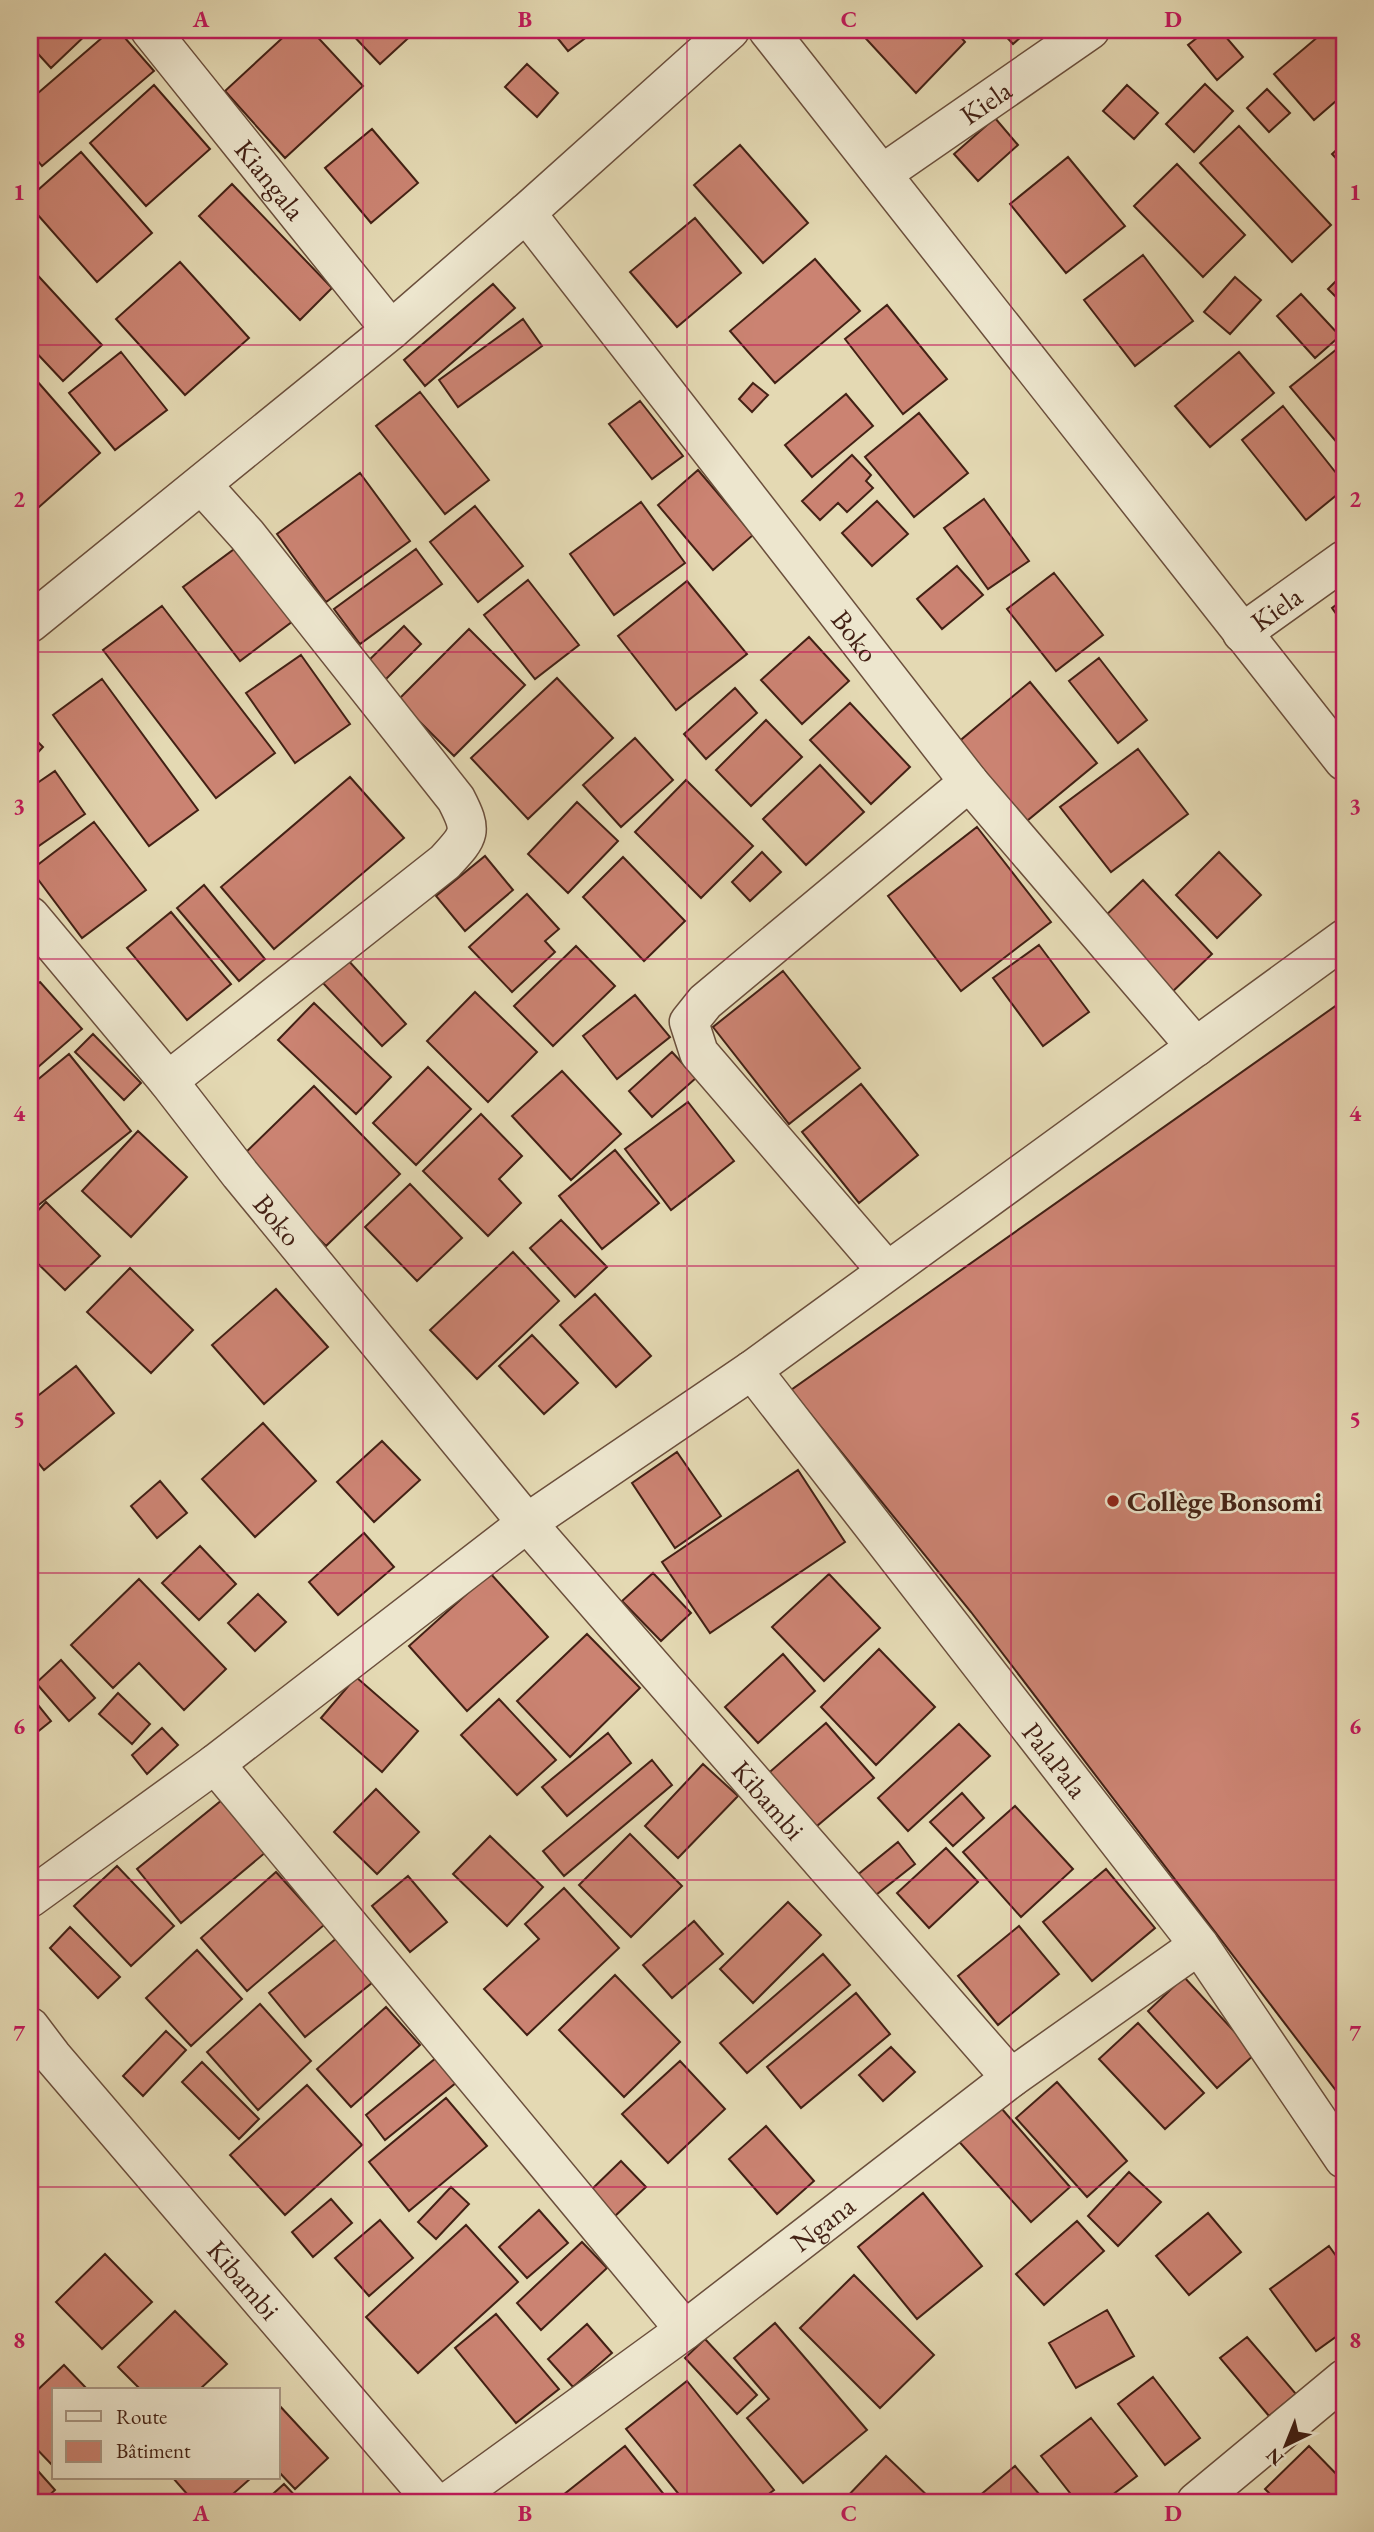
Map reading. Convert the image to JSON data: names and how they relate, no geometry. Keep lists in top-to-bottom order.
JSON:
{
  "streets": {
    "street": [
      "Kiela",
      "Kiangala",
      "Boko",
      "PalaPala",
      "Kibambi",
      "Ngana"
    ]
  },
  "crossings": [
    ["Boko", "Kibambi"],
    ["PalaPala", "Ngana"],
    ["Kibambi", "Ngana"]
  ],
  "places": ["Collège Bonsomi"],
  "legend": ["Route", "Bâtiment"],
  "north": "bottom left",
  "grid": {
    "columns": [
      "A",
      "B",
      "C",
      "D"
    ],
    "rows": [
      "1",
      "2",
      "3",
      "4",
      "5",
      "6",
      "7",
      "8"
    ]
  }
}
